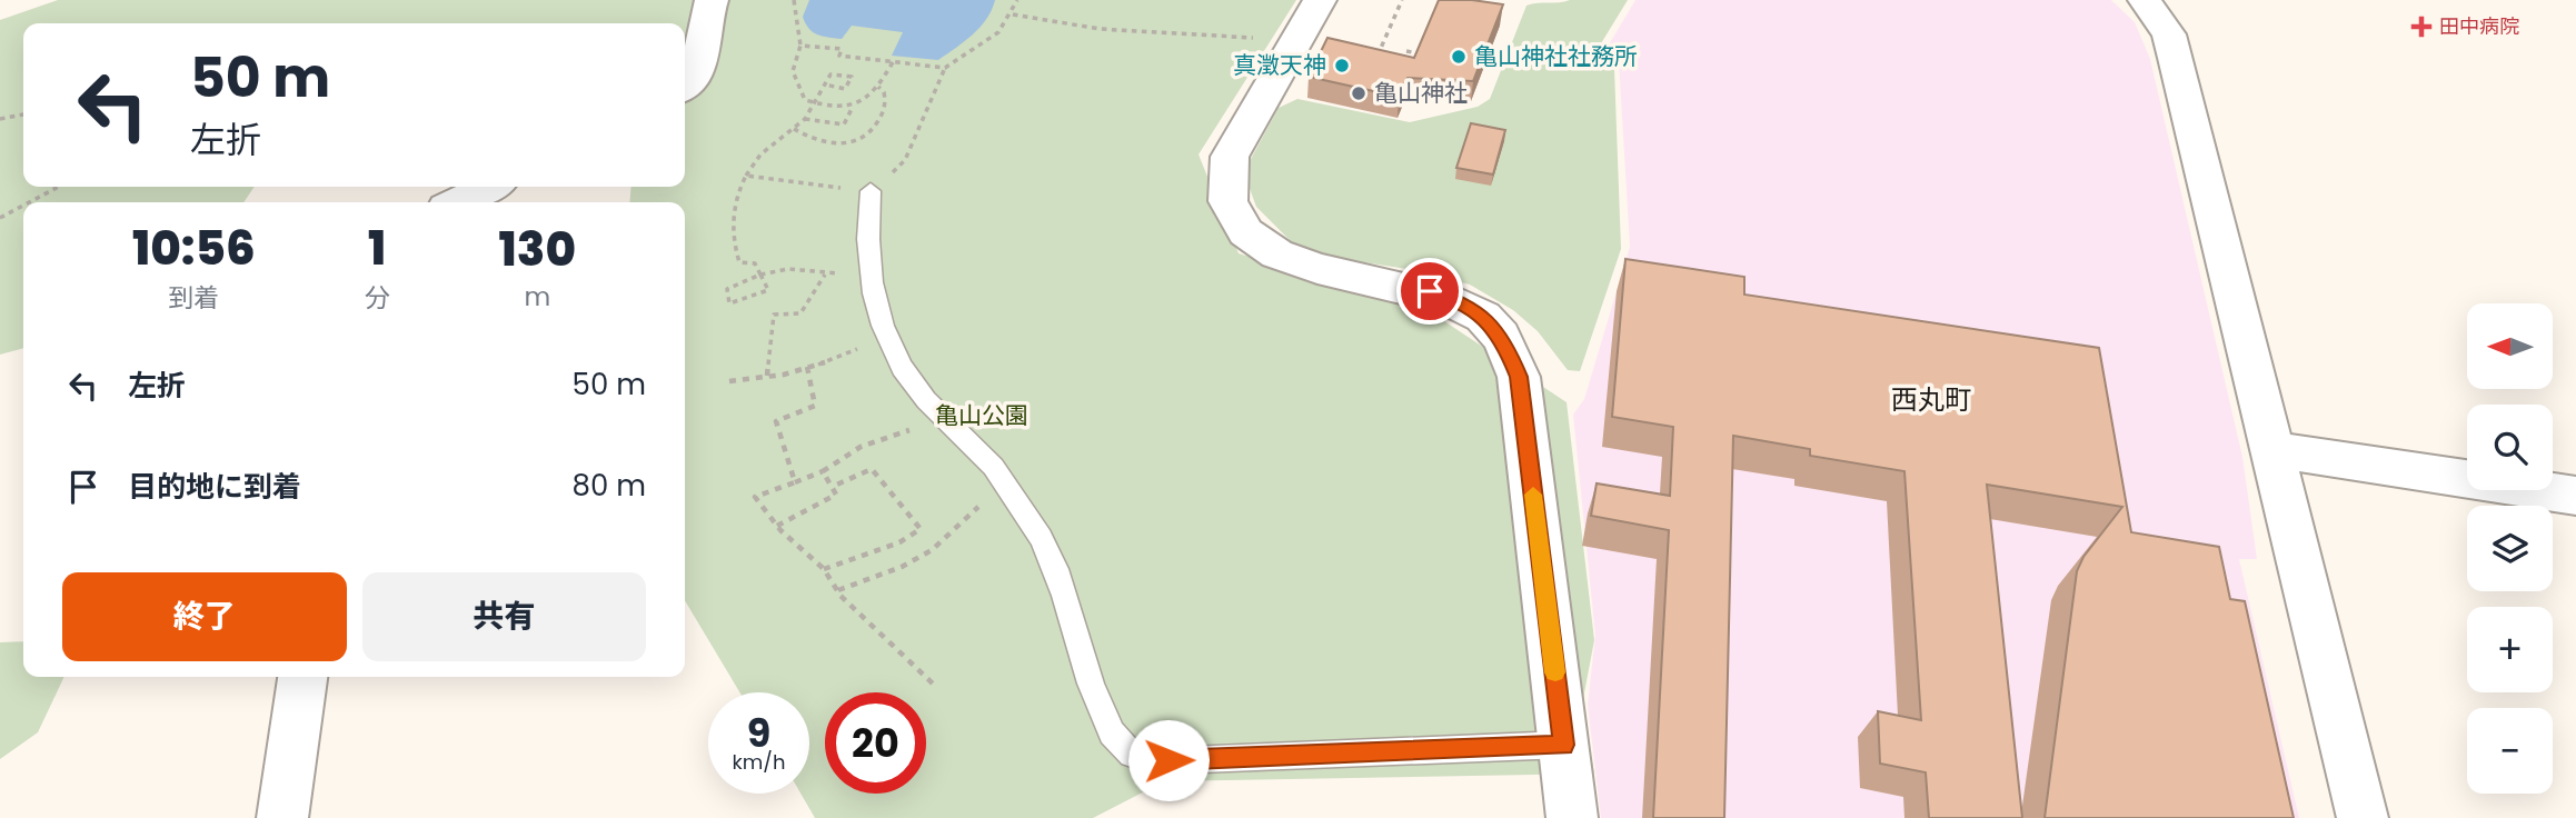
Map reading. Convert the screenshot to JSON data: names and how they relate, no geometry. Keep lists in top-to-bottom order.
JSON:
{
  "districts": ["西丸町"],
  "parks": ["亀山公園"],
  "places": {
    "health": ["田中病院"],
    "other": ["亀山神社社務所", "真澂天神", "亀山神社"]
  },
  "north": "left",
  "page": {
    "turn": ["50 m", "左折"],
    "eta": [
      "10:56",
      "到着",
      "1",
      "分",
      "130",
      "m"
    ],
    "map_buttons": ["+", "−"],
    "list": [
      {
        "name": "左折",
        "value": "50 m"
      },
      {
        "name": "目的地に到着",
        "value": "80 m"
      }
    ],
    "buttons": ["終了", "共有"],
    "speed": "9 km/h",
    "limit": "20"
  }
}
